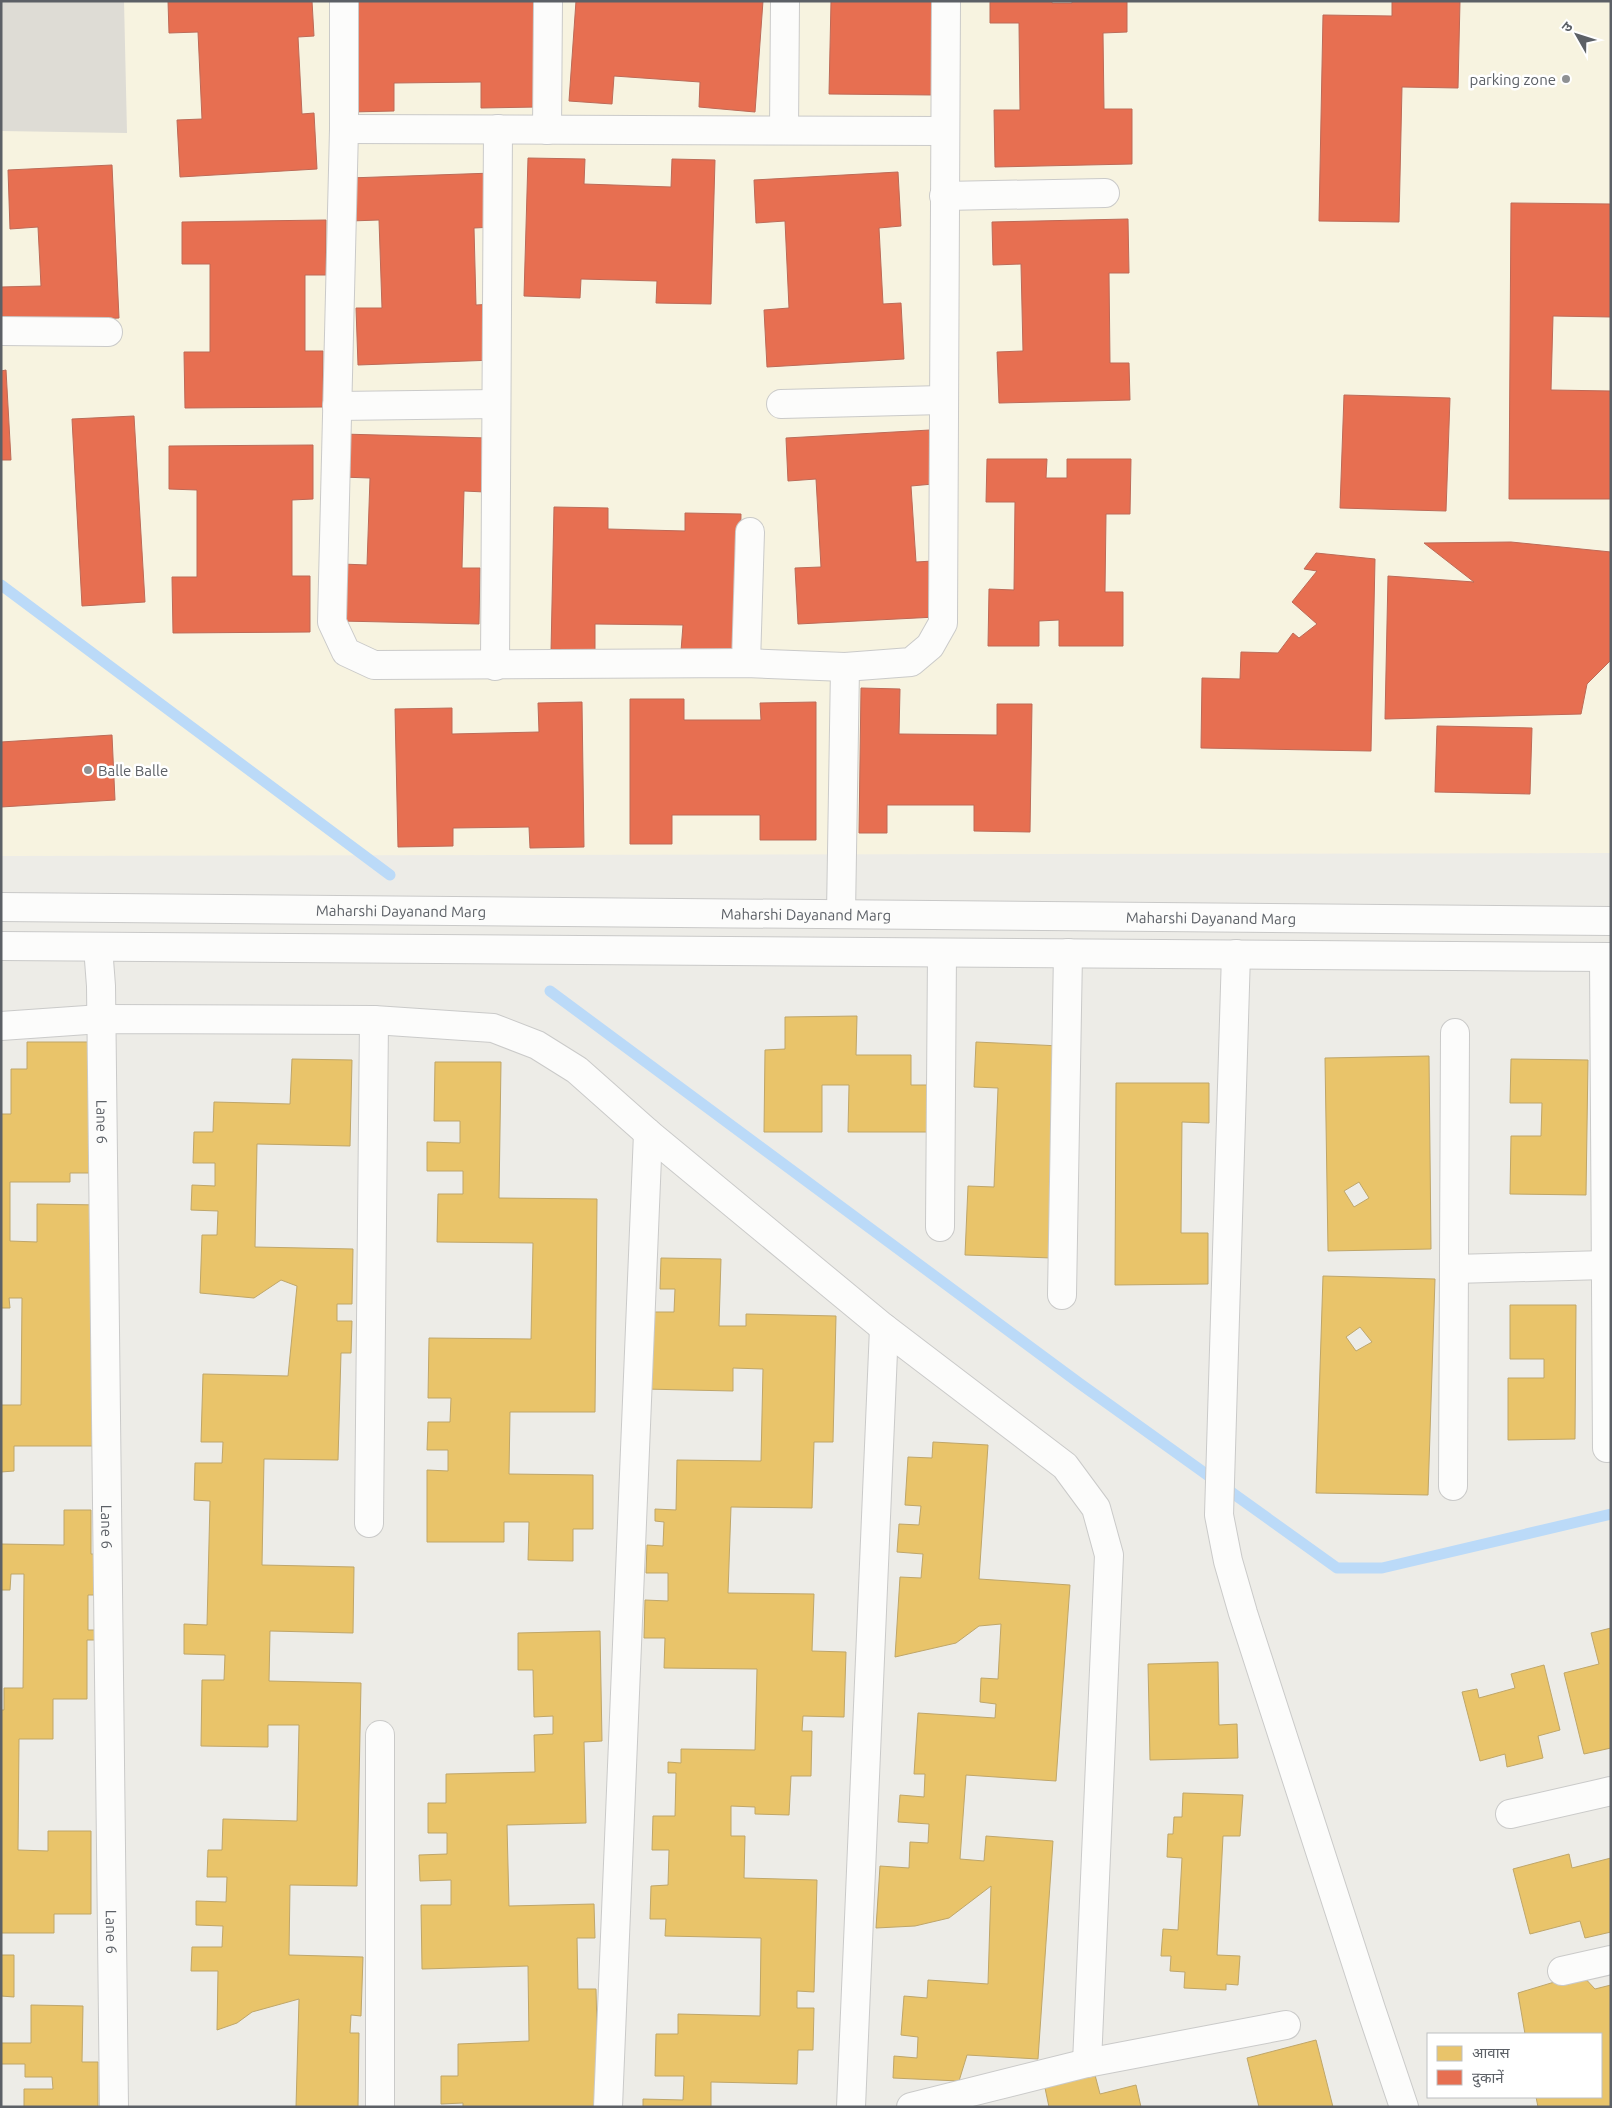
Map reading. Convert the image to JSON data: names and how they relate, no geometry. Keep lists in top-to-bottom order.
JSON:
{
  "streets": {
    "street": ["Maharshi Dayanand Marg", "Lane 6"]
  },
  "places": ["parking zone", "Balle Balle"],
  "legend": ["आवास", "दुकानें"],
  "north": "top left"
}
